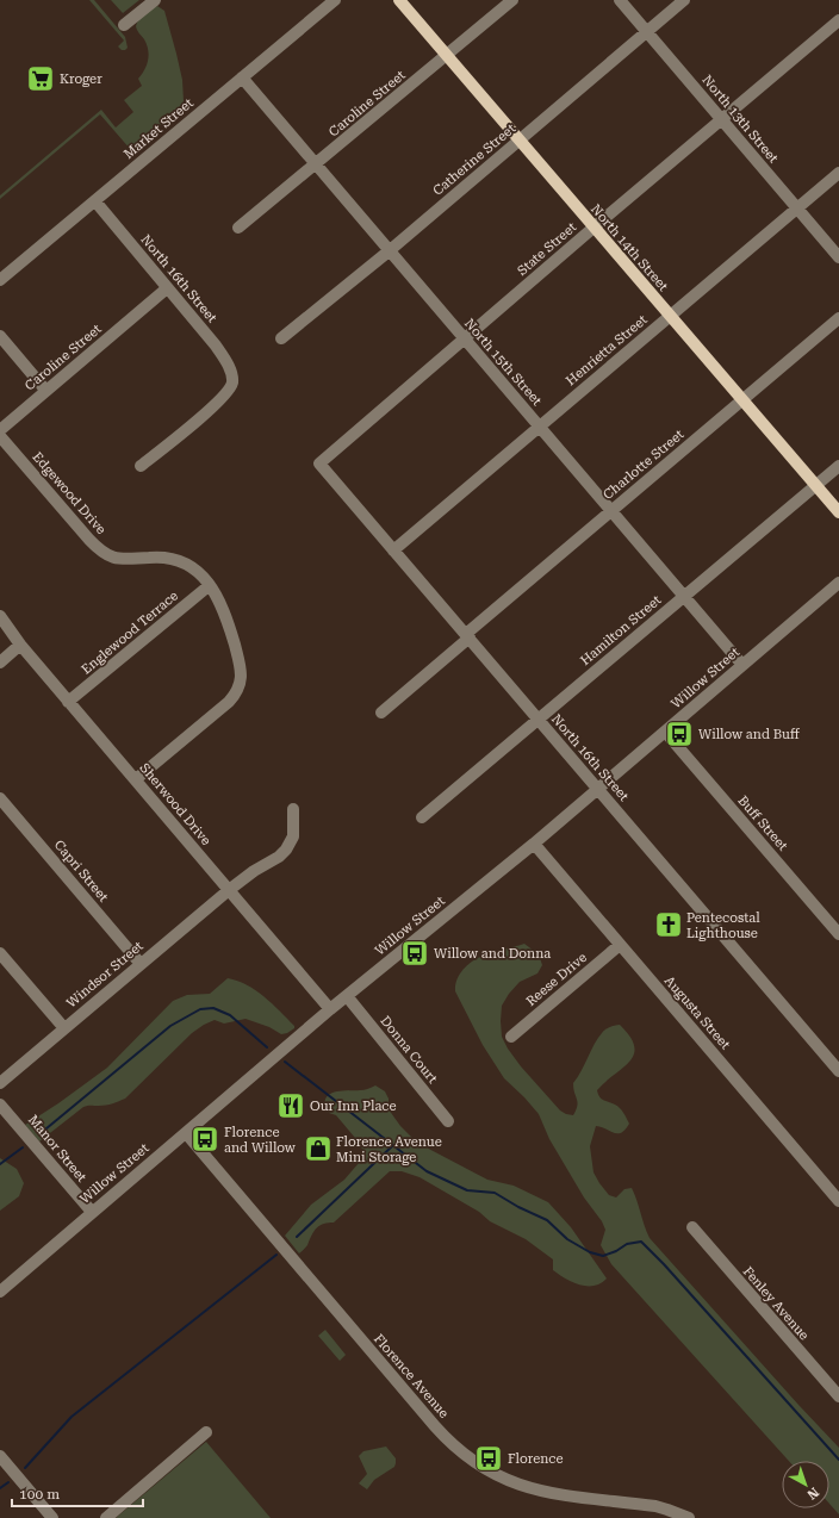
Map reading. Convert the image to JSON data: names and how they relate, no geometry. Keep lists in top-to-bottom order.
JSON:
{
  "streets": {
    "main road": ["North 14th Street"],
    "street": [
      "Caroline Street",
      "North 13th Street",
      "Market Street",
      "Catherine Street",
      "State Street",
      "North 16th Street",
      "Henrietta Street",
      "North 15th Street",
      "Charlotte Street",
      "Edgewood Drive",
      "Hamilton Street",
      "Englewood Terrace",
      "Willow Street",
      "Sherwood Drive",
      "Buff Street",
      "Capri Street",
      "Windsor Street",
      "Reese Drive",
      "Augusta Street",
      "Donna Court",
      "Manor Street",
      "Fenley Avenue",
      "Florence Avenue"
    ]
  },
  "crossings": [
    ["Caroline Street", "North 14th Street"],
    ["Caroline Street", "North 16th Street"],
    ["Caroline Street", "North 15th Street"],
    ["North 13th Street", "Catherine Street"],
    ["North 13th Street", "State Street"],
    ["North 13th Street", "Henrietta Street"],
    ["Market Street", "North 16th Street"],
    ["Market Street", "North 15th Street"],
    ["Catherine Street", "North 14th Street"],
    ["Catherine Street", "North 15th Street"],
    ["North 14th Street", "State Street"],
    ["North 14th Street", "Henrietta Street"],
    ["North 14th Street", "Charlotte Street"],
    ["North 14th Street", "Hamilton Street"],
    ["State Street", "North 16th Street"],
    ["State Street", "North 15th Street"],
    ["North 16th Street", "Henrietta Street"],
    ["North 16th Street", "Charlotte Street"],
    ["North 16th Street", "Hamilton Street"],
    ["North 16th Street", "Willow Street"],
    ["Henrietta Street", "North 15th Street"],
    ["North 15th Street", "Charlotte Street"],
    ["North 15th Street", "Hamilton Street"],
    ["North 15th Street", "Willow Street"],
    ["Edgewood Drive", "Englewood Terrace"],
    ["Edgewood Drive", "Sherwood Drive"],
    ["Englewood Terrace", "Sherwood Drive"],
    ["Willow Street", "Sherwood Drive"],
    ["Willow Street", "Buff Street"],
    ["Willow Street", "Augusta Street"],
    ["Willow Street", "Donna Court"],
    ["Willow Street", "Manor Street"],
    ["Willow Street", "Florence Avenue"],
    ["Sherwood Drive", "Windsor Street"],
    ["Capri Street", "Windsor Street"],
    ["Reese Drive", "Augusta Street"]
  ],
  "places": {
    "supermarket": ["Kroger"],
    "bus stop": [
      "Willow and Buff",
      "Willow and Donna",
      "Florence and Willow",
      "Florence"
    ],
    "church": ["Pentecostal Lighthouse"],
    "restaurant": ["Our Inn Place"],
    "shop": ["Florence Avenue Mini Storage"]
  },
  "scale_bar": "100 m",
  "north": "bottom right"
}
